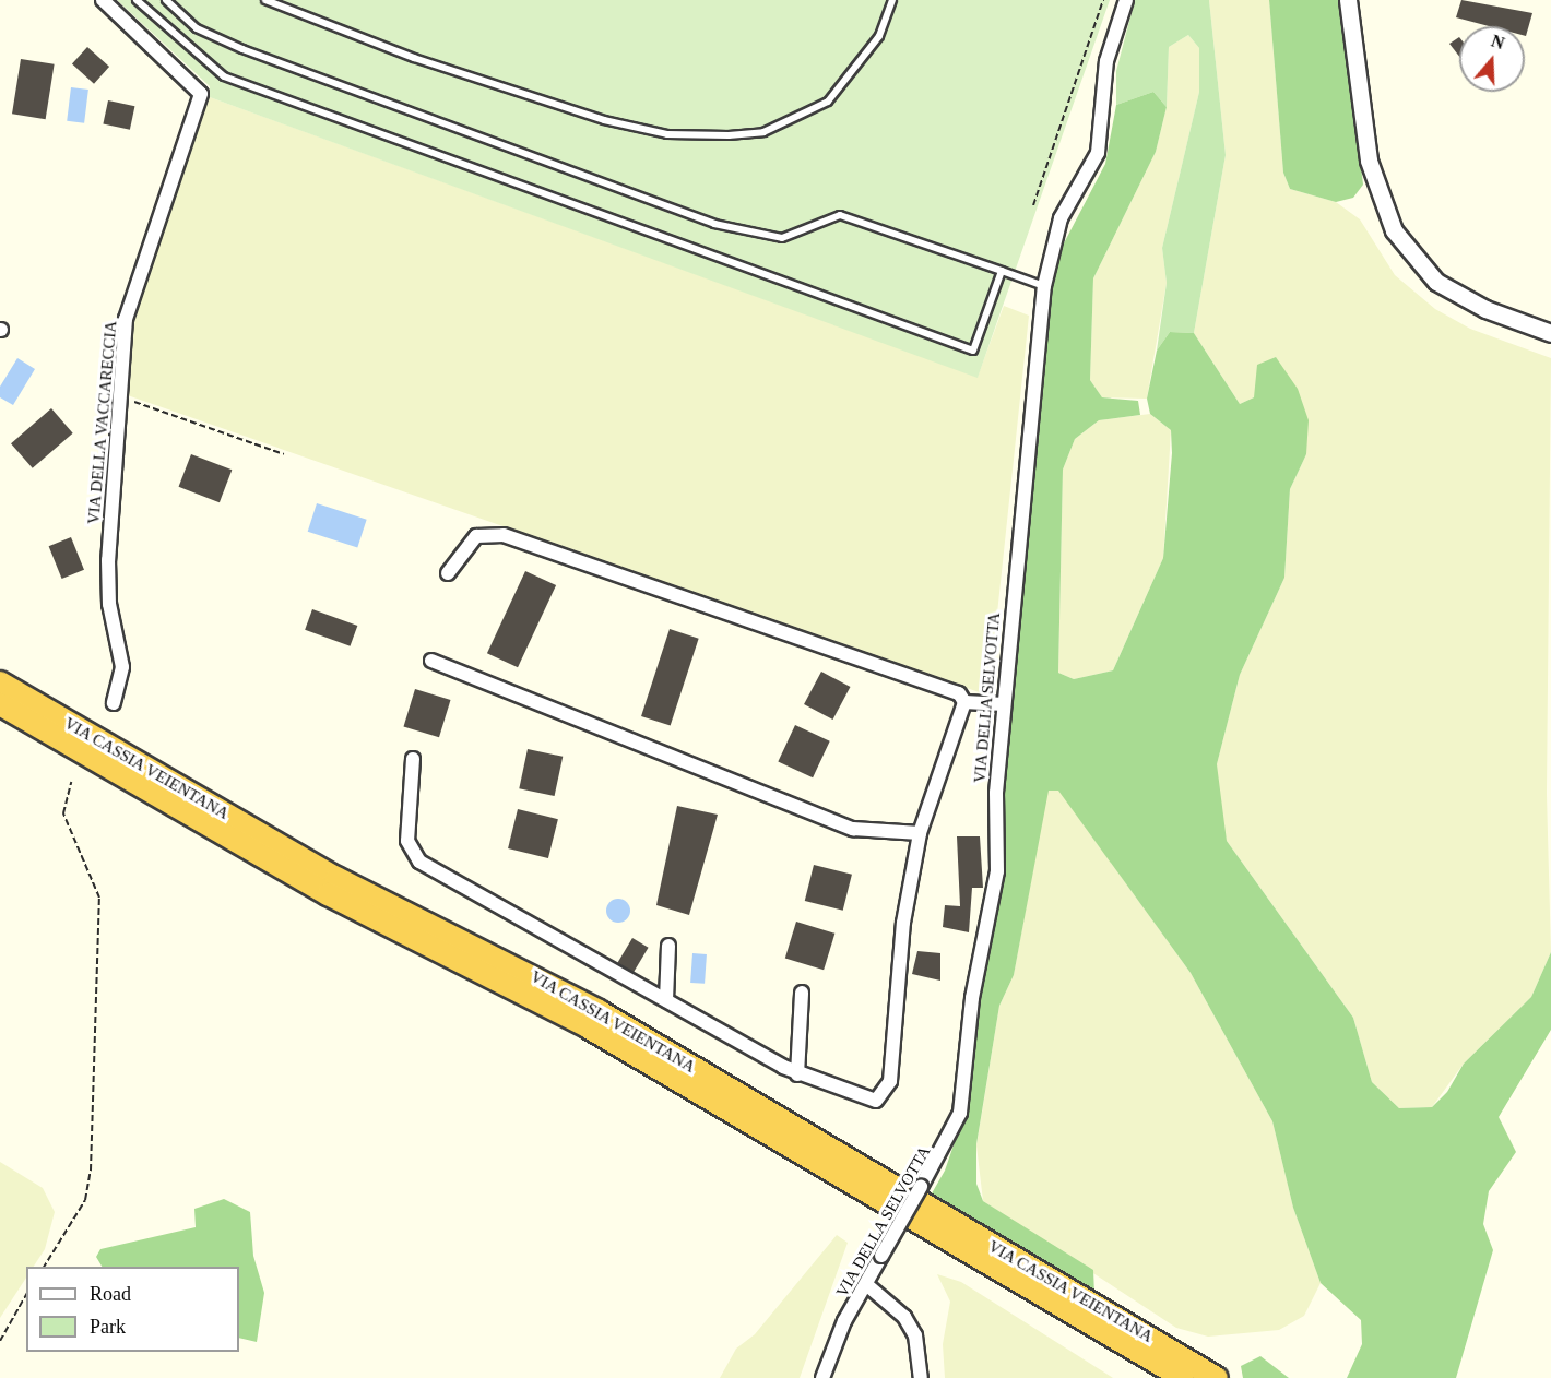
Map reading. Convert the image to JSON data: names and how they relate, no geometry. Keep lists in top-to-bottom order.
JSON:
{
  "streets": {
    "highway": ["VIA CASSIA VEIENTANA"],
    "street": ["VIA DELLA VACCARECCIA", "VIA DELLA SELVOTTA"]
  },
  "legend": ["Road", "Park"],
  "north": "top"
}
